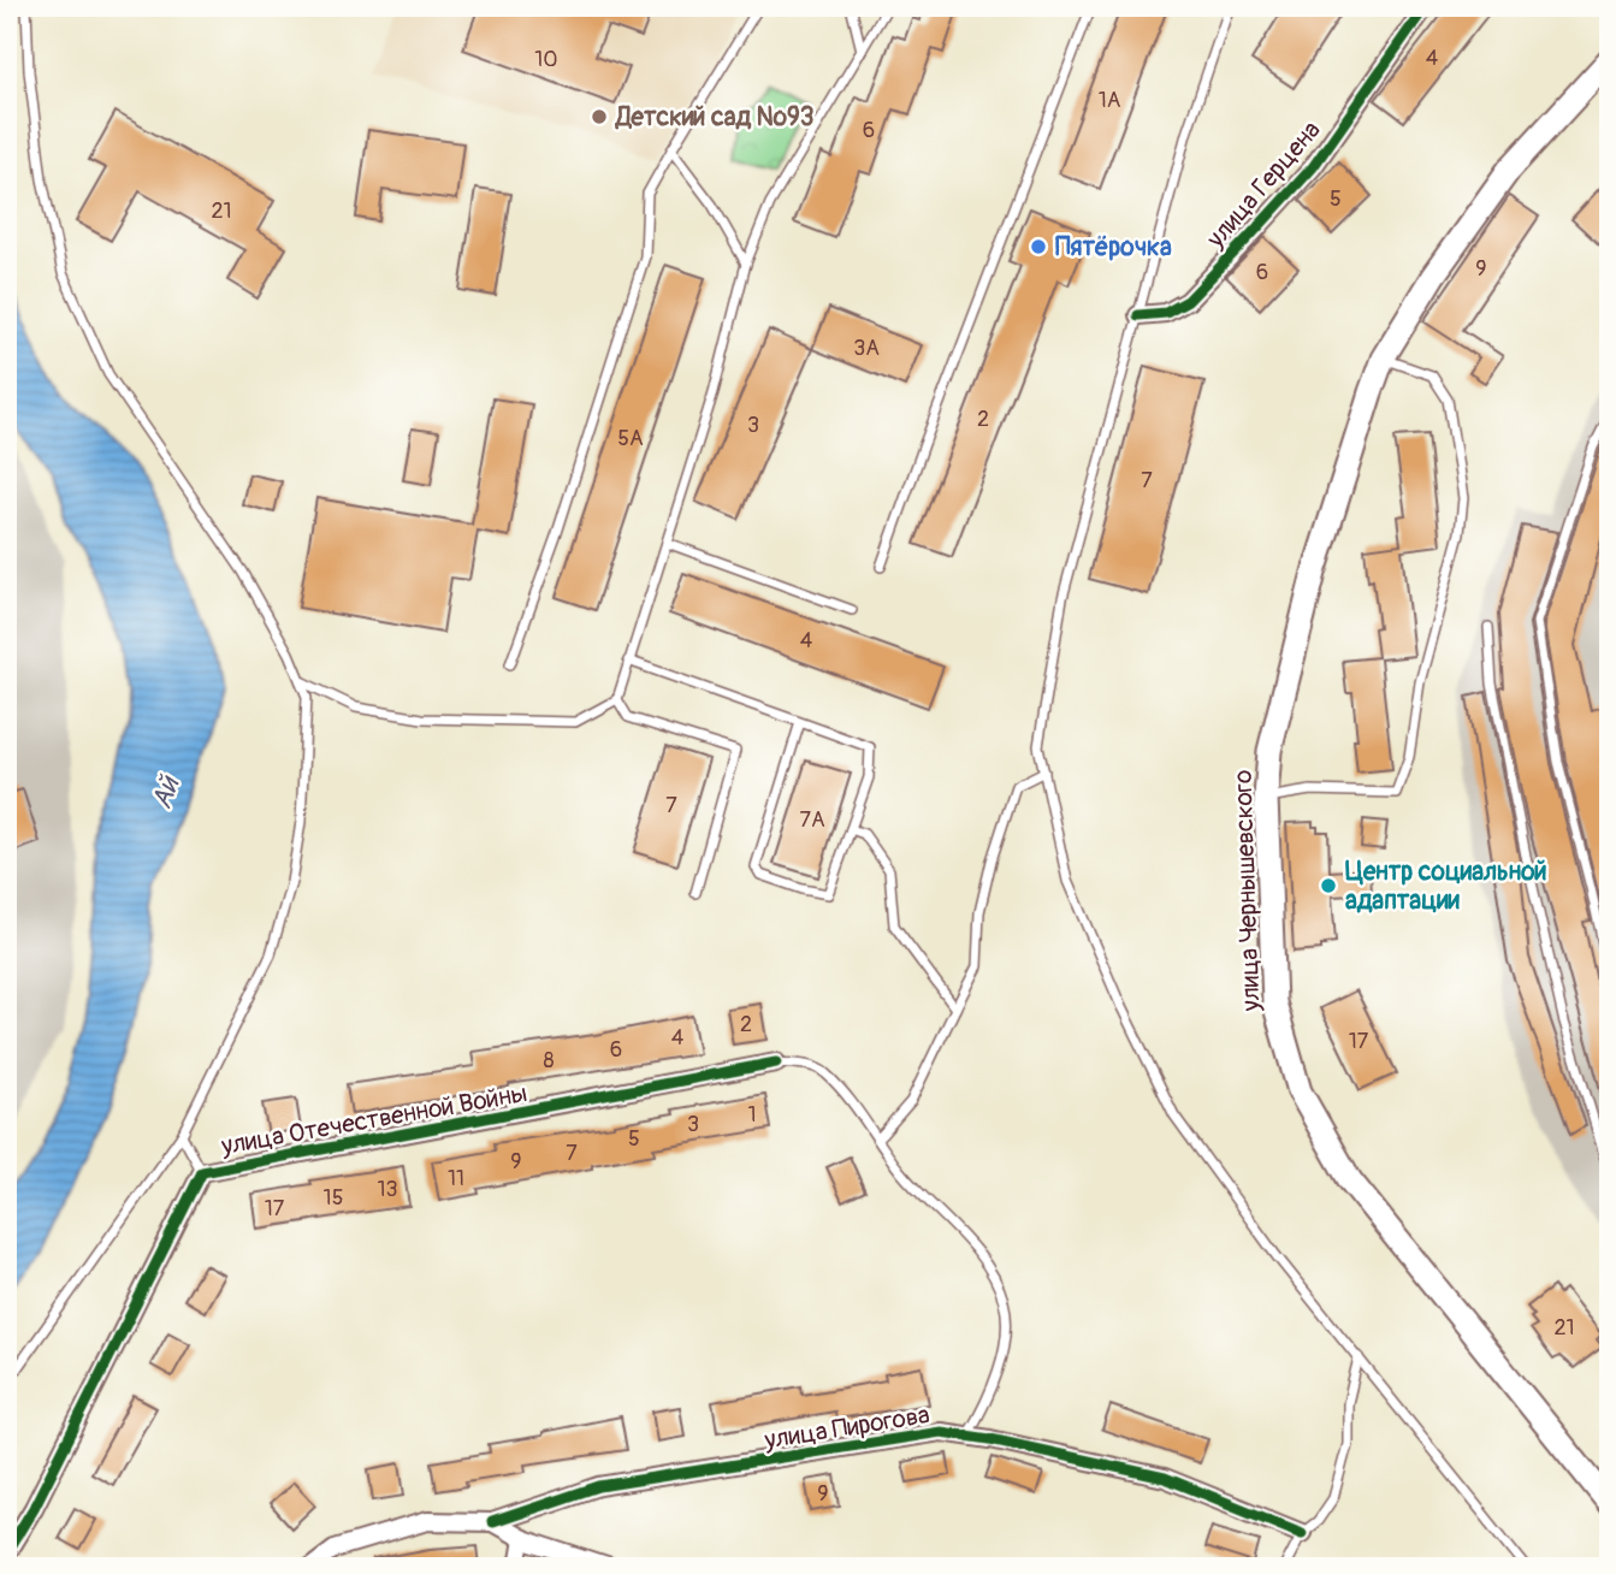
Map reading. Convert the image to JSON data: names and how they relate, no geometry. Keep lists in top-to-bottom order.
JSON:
{
  "streets": {
    "main road": ["улица Чернышевского"],
    "street": ["улица Герцена", "улица Отечественной Войны", "улица Пирогова"]
  },
  "water": ["Ай"],
  "places": ["Детский сад №93", "Пятёрочка", "Центр социальной адаптации"],
  "house_numbers": [
    "4",
    "10",
    "1А",
    "6",
    "5",
    "21",
    "9",
    "6",
    "3А",
    "2",
    "3",
    "5А",
    "7",
    "4",
    "7",
    "7А",
    "2",
    "4",
    "17",
    "6",
    "8",
    "1",
    "3",
    "5",
    "7",
    "9",
    "11",
    "13",
    "15",
    "17",
    "21",
    "9"
  ]
}
